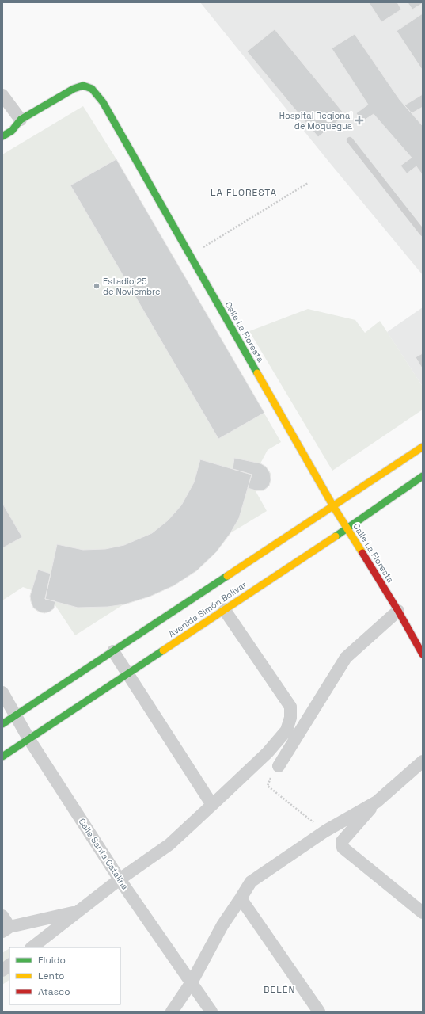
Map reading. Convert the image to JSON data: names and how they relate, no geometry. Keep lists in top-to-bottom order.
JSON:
{
  "streets": {
    "main road": ["Calle La Floresta", "Avenida Simón Bolívar"],
    "street": ["Calle Santa Catalina"]
  },
  "crossings": [
    ["Calle La Floresta", "Avenida Simón Bolívar"],
    ["Avenida Simón Bolívar", "Calle Santa Catalina"]
  ],
  "districts": ["LA FLORESTA", "BELÉN"],
  "places": {
    "health": ["Hospital Regional de Moquegua"],
    "other": ["Estadio 25 de Noviembre"]
  },
  "legend": ["Fluido", "Lento", "Atasco"]
}
